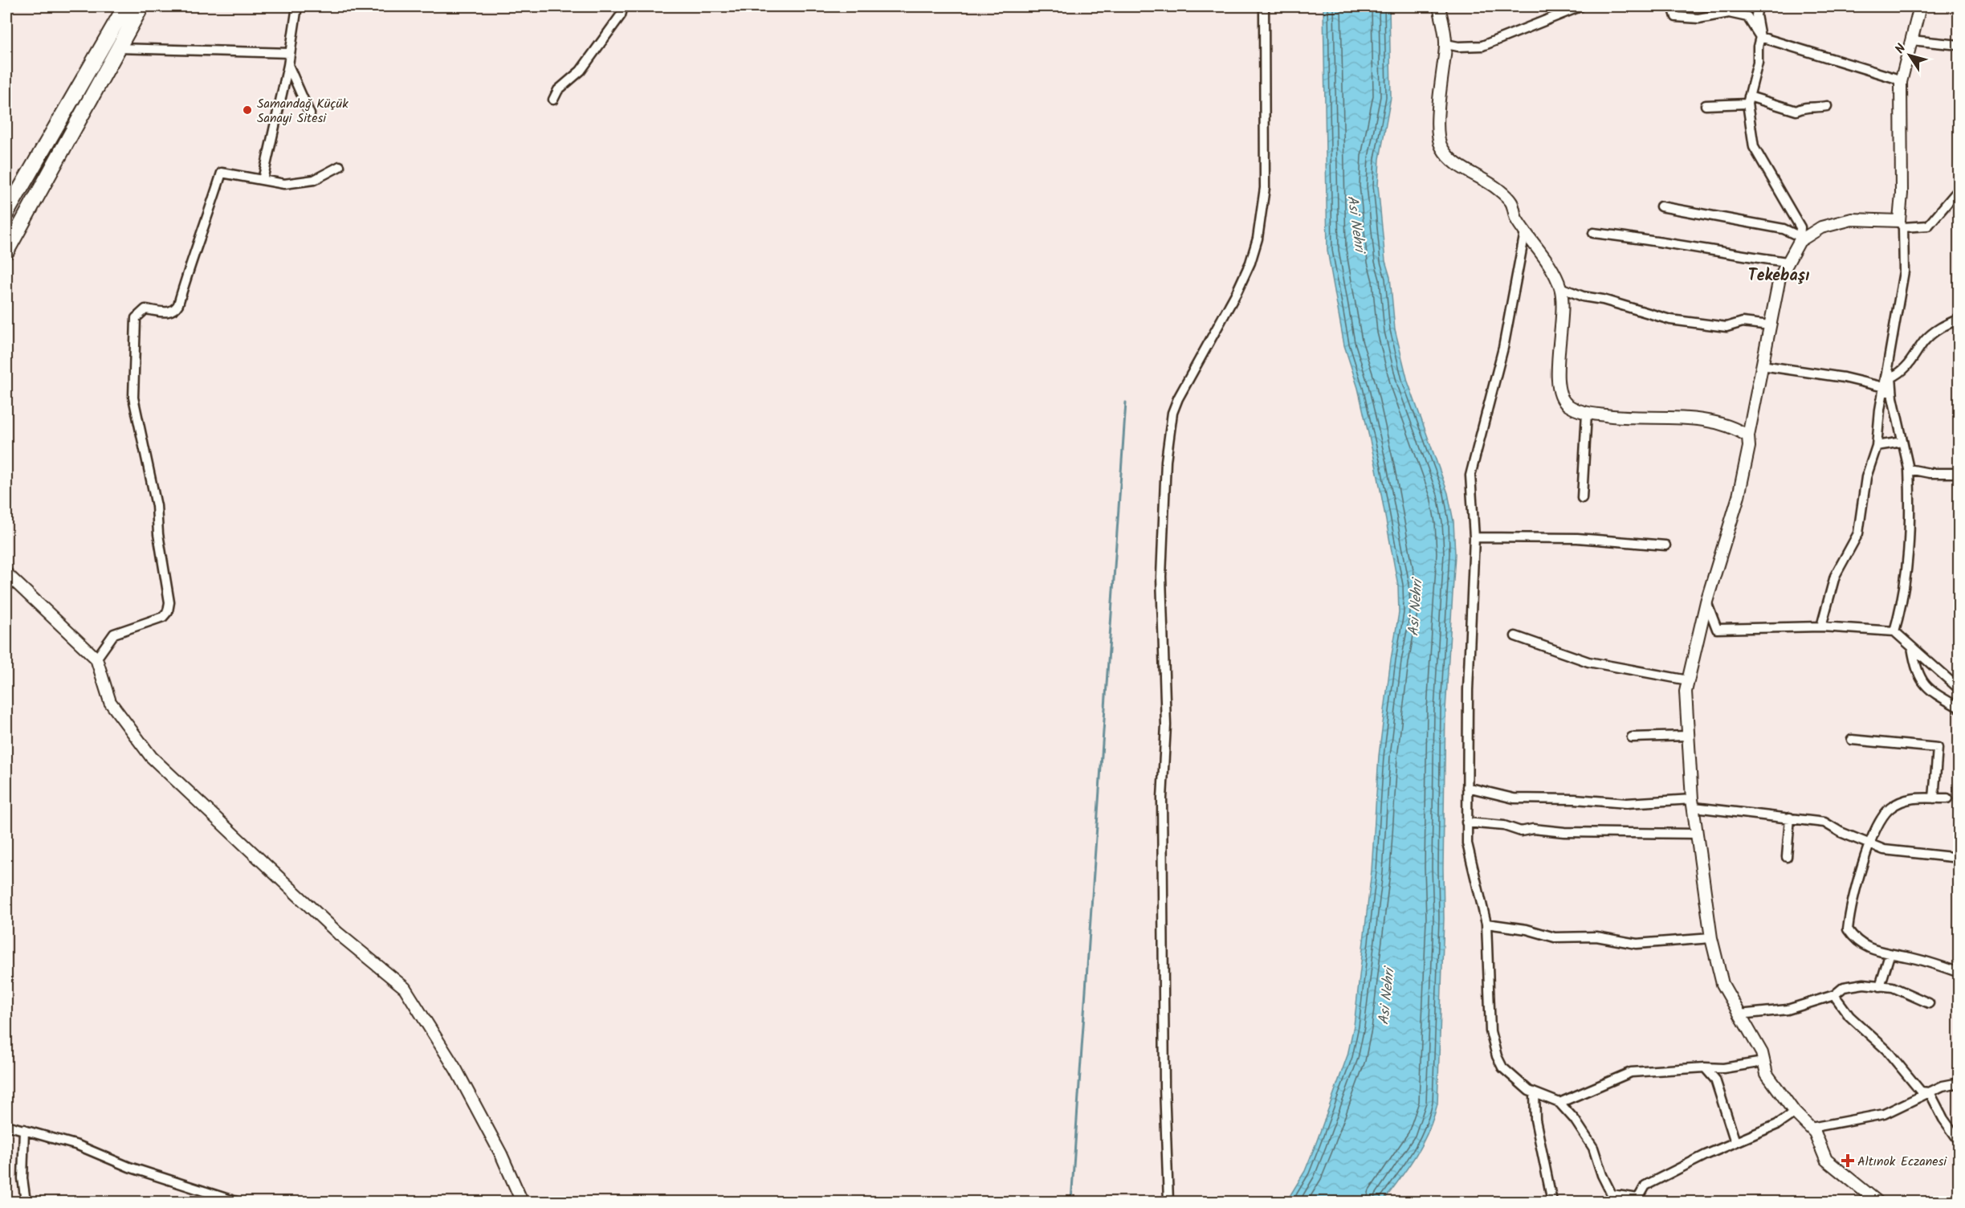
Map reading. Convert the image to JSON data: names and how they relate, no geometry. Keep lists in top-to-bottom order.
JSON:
{
  "districts": ["Tekebaşı"],
  "water": ["Asi Nehri"],
  "places": {
    "other": ["Samandağ Küçük Sanayi Sitesi"],
    "health": ["Altınok Eczanesi"]
  },
  "north": "top left"
}
